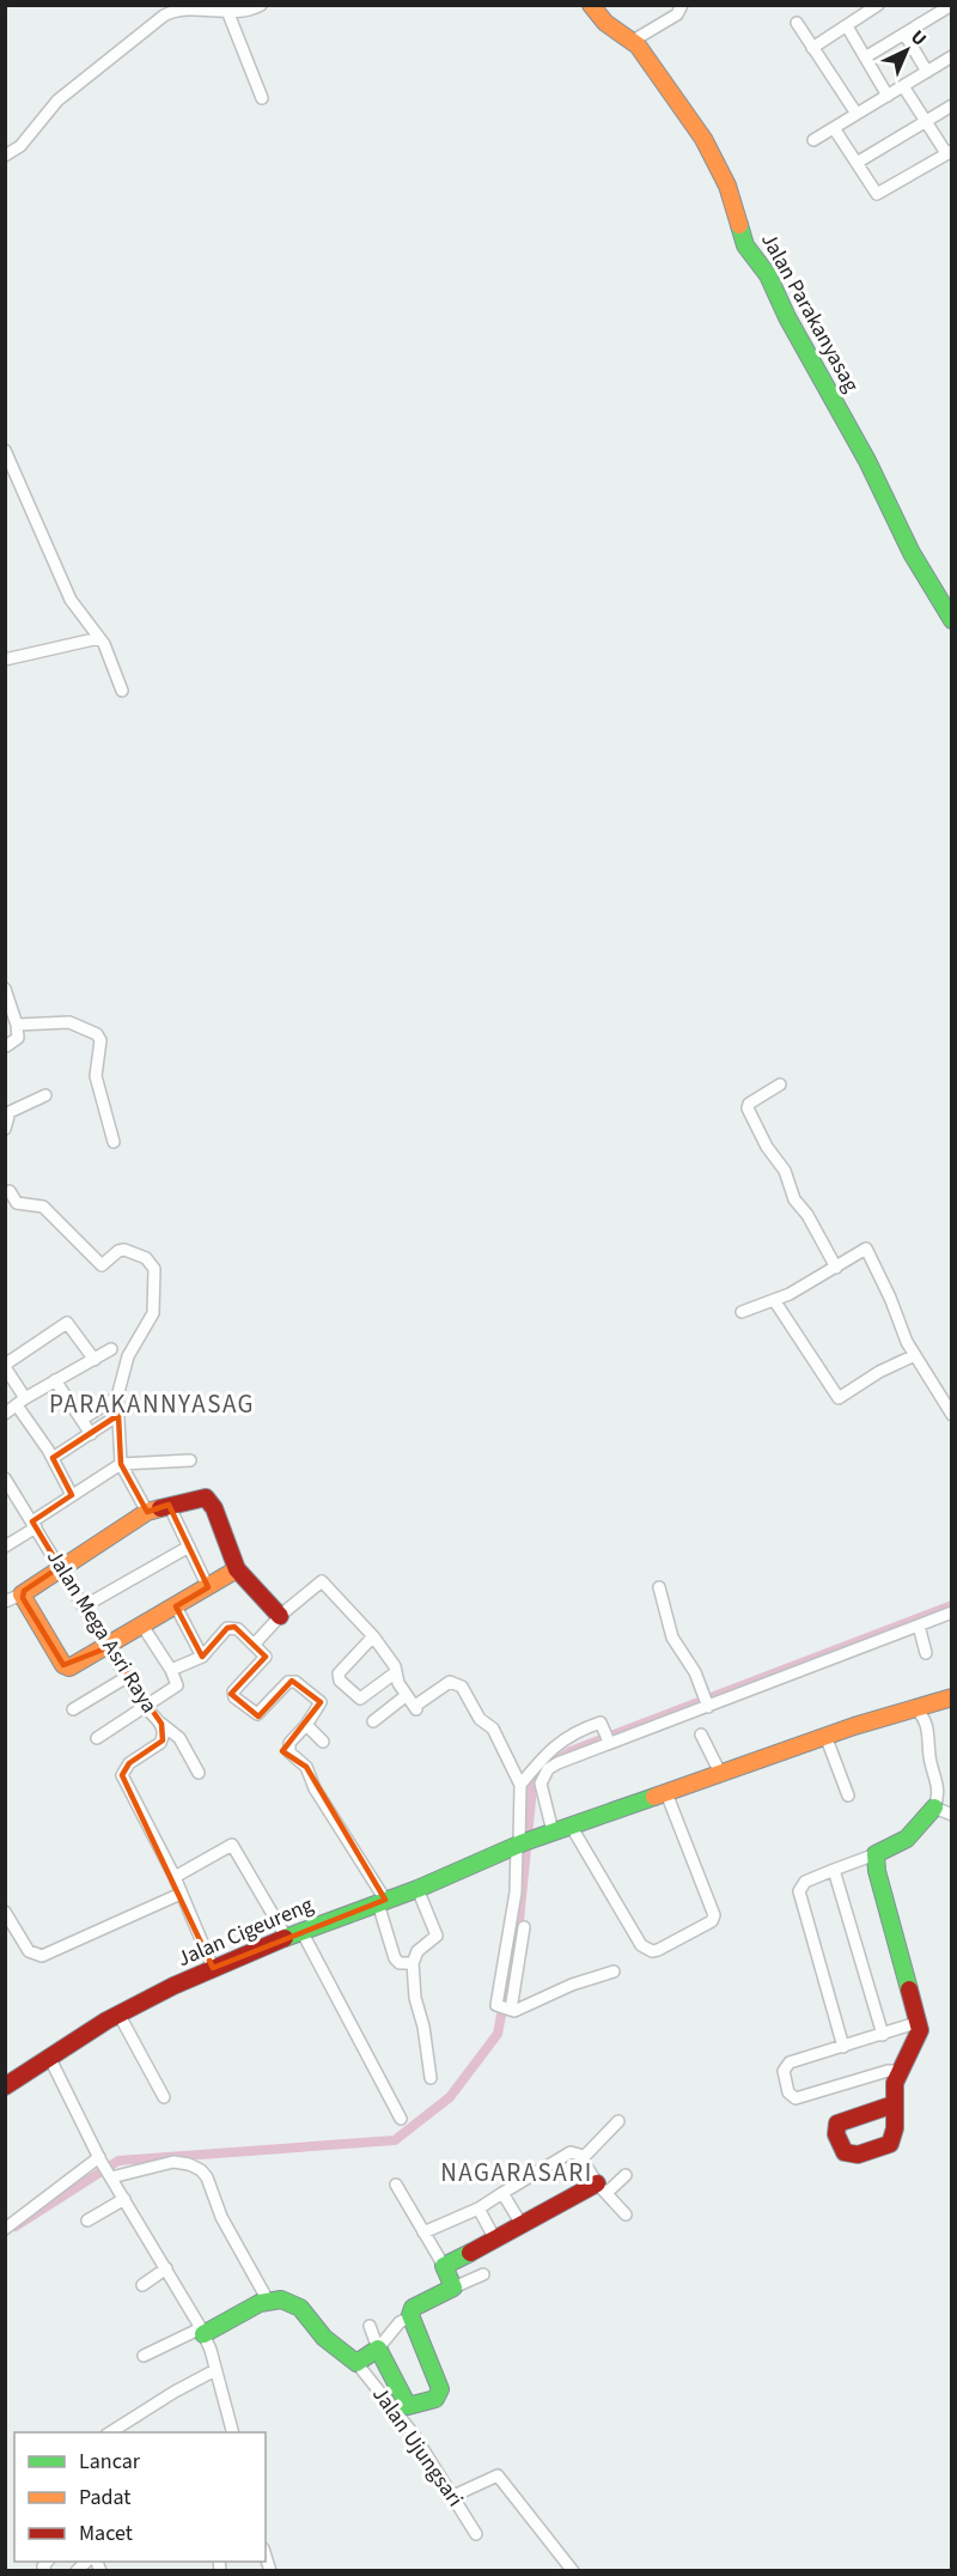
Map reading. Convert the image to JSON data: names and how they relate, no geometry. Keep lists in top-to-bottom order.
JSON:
{
  "streets": {
    "street": [
      "Jalan Parakanyasag",
      "Jalan Mega Asri Raya",
      "Jalan Cigeureng",
      "Jalan Ujungsari"
    ]
  },
  "crossings": [
    ["Jalan Mega Asri Raya", "Jalan Cigeureng"]
  ],
  "districts": ["PARAKANNYASAG", "NAGARASARI"],
  "legend": ["Lancar", "Padat", "Macet"],
  "north": "top right"
}
